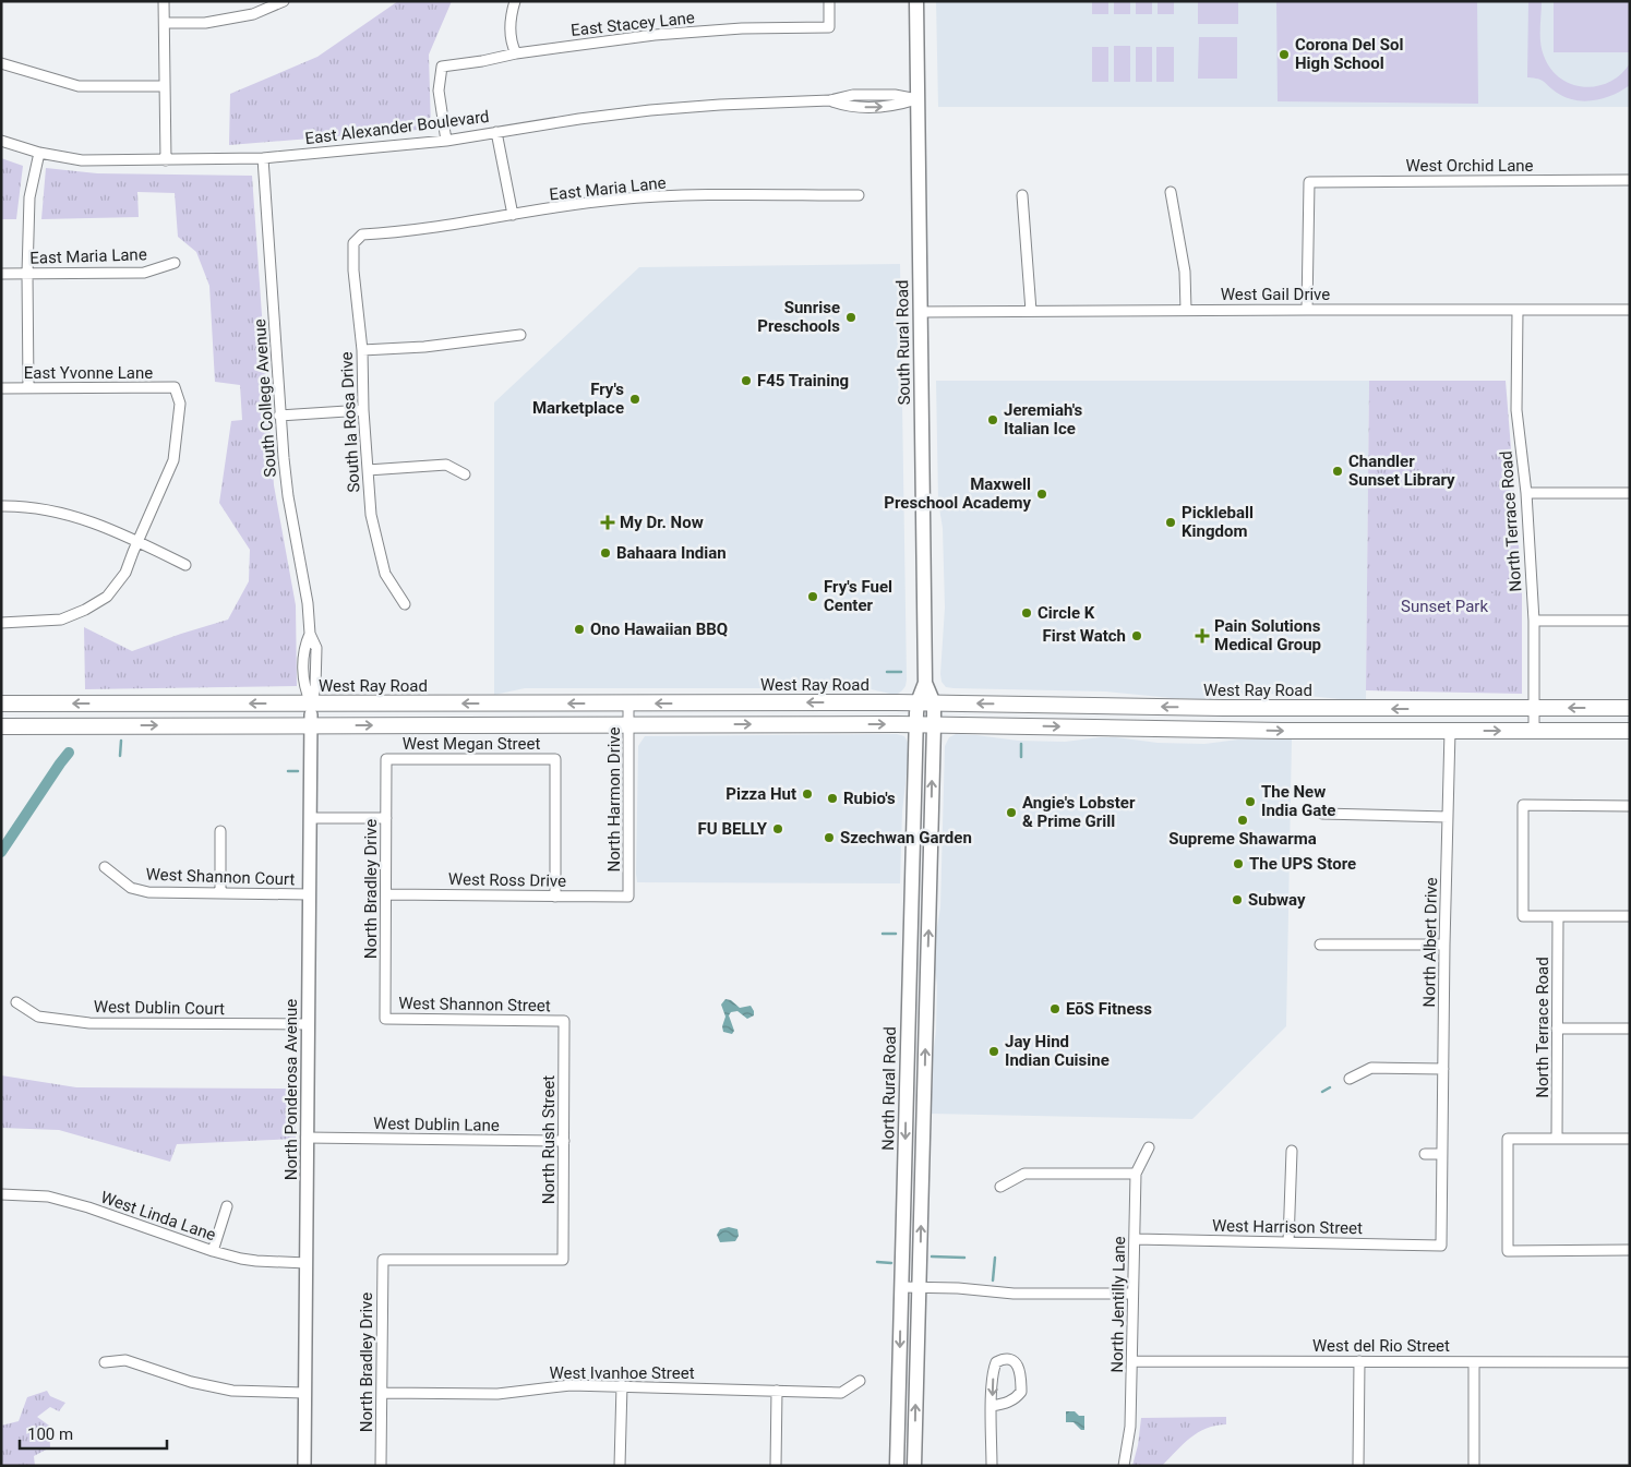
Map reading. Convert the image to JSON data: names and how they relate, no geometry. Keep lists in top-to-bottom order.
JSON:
{
  "streets": {
    "main road": ["South Rural Road", "West Ray Road", "North Rural Road"],
    "street": [
      "East Stacey Lane",
      "East Alexander Boulevard",
      "West Orchid Lane",
      "East Maria Lane",
      "West Gail Drive",
      "East Yvonne Lane",
      "South College Avenue",
      "South la Rosa Drive",
      "North Terrace Road",
      "West Megan Street",
      "North Harmon Drive",
      "West Shannon Court",
      "West Ross Drive",
      "North Bradley Drive",
      "North Albert Drive",
      "West Shannon Street",
      "West Dublin Court",
      "North Ponderosa Avenue",
      "West Dublin Lane",
      "North Rush Street",
      "West Linda Lane",
      "West Harrison Street",
      "North Jentilly Lane",
      "West del Rio Street",
      "West Ivanhoe Street"
    ]
  },
  "crossings": [
    ["East Stacey Lane", "East Alexander Boulevard"],
    ["East Alexander Boulevard", "South Rural Road"],
    ["East Alexander Boulevard", "South College Avenue"],
    ["West Orchid Lane", "West Gail Drive"],
    ["East Maria Lane", "South la Rosa Drive"],
    ["West Gail Drive", "South Rural Road"],
    ["West Gail Drive", "North Terrace Road"],
    ["South Rural Road", "West Ray Road"],
    ["South Rural Road", "North Rural Road"],
    ["South College Avenue", "West Ray Road"],
    ["South College Avenue", "North Ponderosa Avenue"],
    ["North Terrace Road", "West Ray Road"],
    ["West Ray Road", "North Harmon Drive"],
    ["West Ray Road", "North Albert Drive"],
    ["West Ray Road", "North Rural Road"],
    ["West Ray Road", "North Ponderosa Avenue"],
    ["West Megan Street", "West Ross Drive"],
    ["West Megan Street", "North Bradley Drive"],
    ["North Harmon Drive", "West Ross Drive"],
    ["West Shannon Court", "North Ponderosa Avenue"],
    ["West Ross Drive", "North Bradley Drive"],
    ["North Bradley Drive", "West Shannon Street"],
    ["North Bradley Drive", "North Rush Street"],
    ["North Bradley Drive", "West Ivanhoe Street"],
    ["North Albert Drive", "West Harrison Street"],
    ["West Shannon Street", "North Rush Street"],
    ["West Dublin Court", "North Ponderosa Avenue"],
    ["North Ponderosa Avenue", "West Dublin Lane"],
    ["North Ponderosa Avenue", "West Linda Lane"],
    ["West Dublin Lane", "North Rush Street"],
    ["West Harrison Street", "North Jentilly Lane"],
    ["North Jentilly Lane", "West del Rio Street"]
  ],
  "parks": ["Sunset Park"],
  "places": {
    "other": [
      "Corona Del Sol High School",
      "Sunrise Preschools",
      "F45 Training",
      "Fry's Marketplace",
      "Jeremiah's Italian Ice",
      "Chandler Sunset Library",
      "Maxwell Preschool Academy",
      "Pickleball Kingdom",
      "Bahaara Indian",
      "Fry's Fuel Center",
      "Circle K",
      "Ono Hawaiian BBQ",
      "First Watch",
      "Pizza Hut",
      "Rubio's",
      "The New India Gate",
      "Angie's Lobster & Prime Grill",
      "Supreme Shawarma",
      "FU BELLY",
      "Szechwan Garden",
      "The UPS Store",
      "Subway",
      "EōS Fitness",
      "Jay Hind Indian Cuisine"
    ],
    "health": ["My Dr. Now", "Pain Solutions Medical Group"]
  },
  "scale_bar": "100 m"
}
